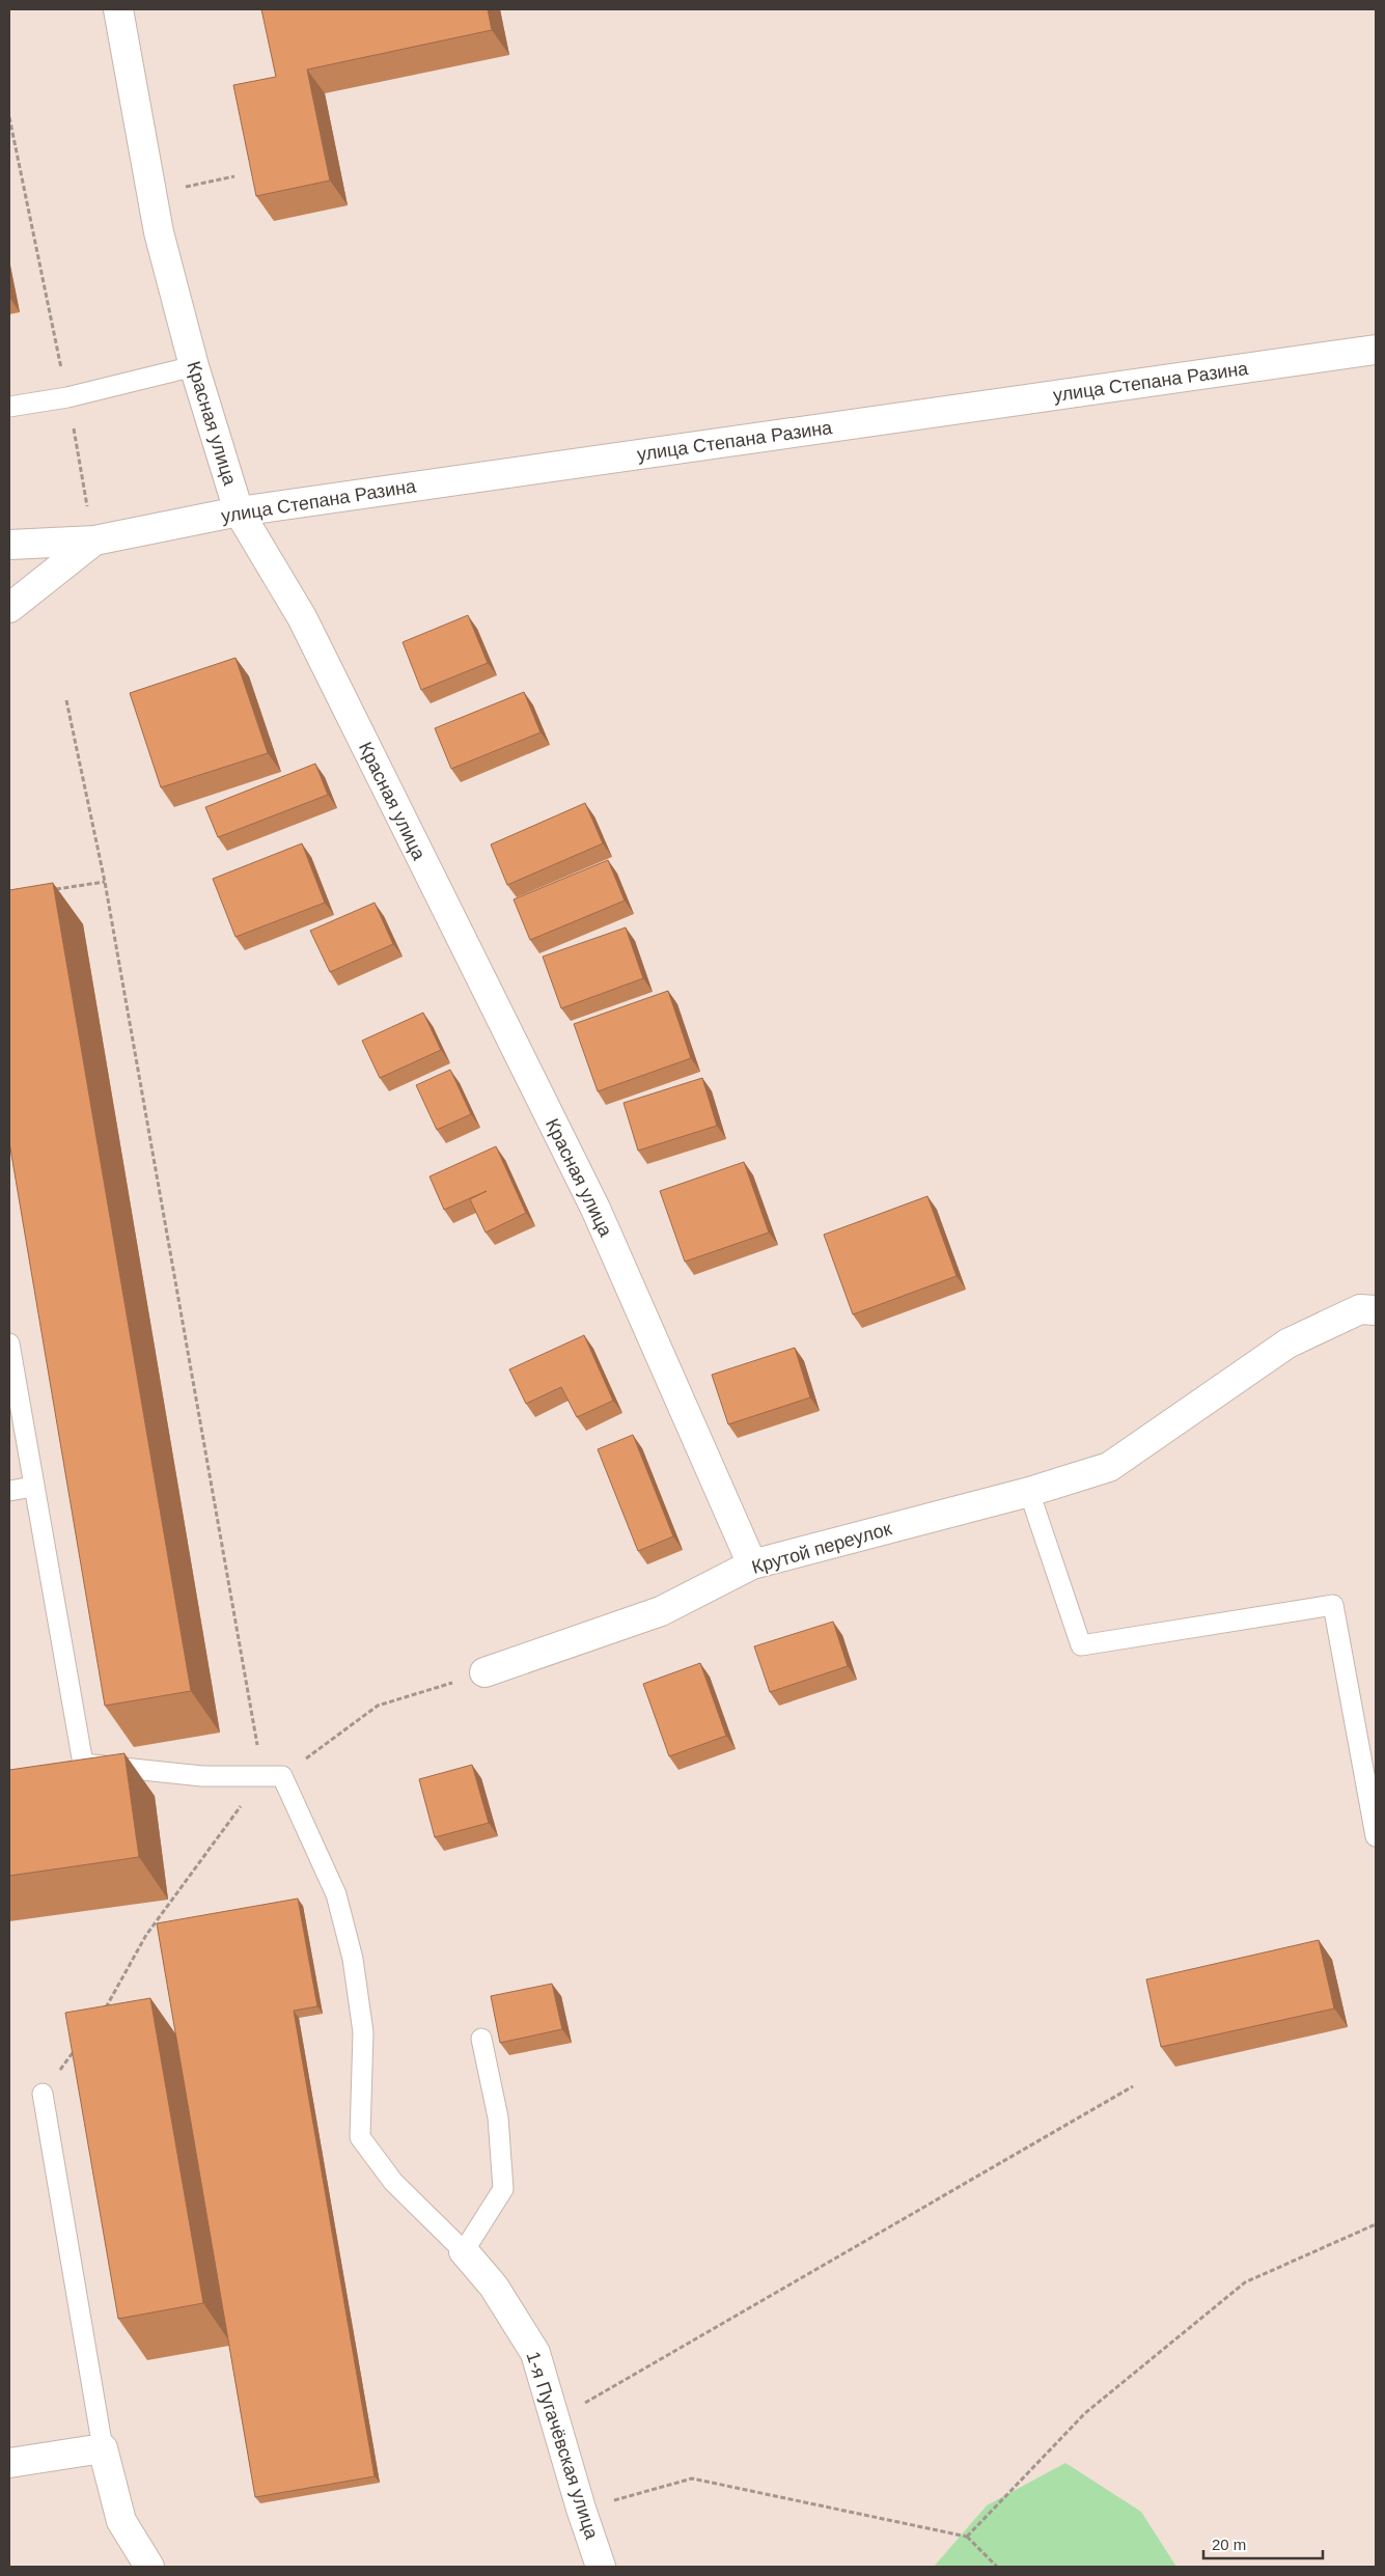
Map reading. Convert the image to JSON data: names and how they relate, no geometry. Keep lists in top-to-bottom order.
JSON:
{
  "streets": {
    "street": [
      "улица Степана Разина",
      "Красная улица",
      "Крутой переулок",
      "1-я Пугачёвская улица"
    ]
  },
  "crossings": [
    ["улица Степана Разина", "Красная улица"],
    ["Красная улица", "Крутой переулок"]
  ],
  "scale_bar": "20 m"
}
